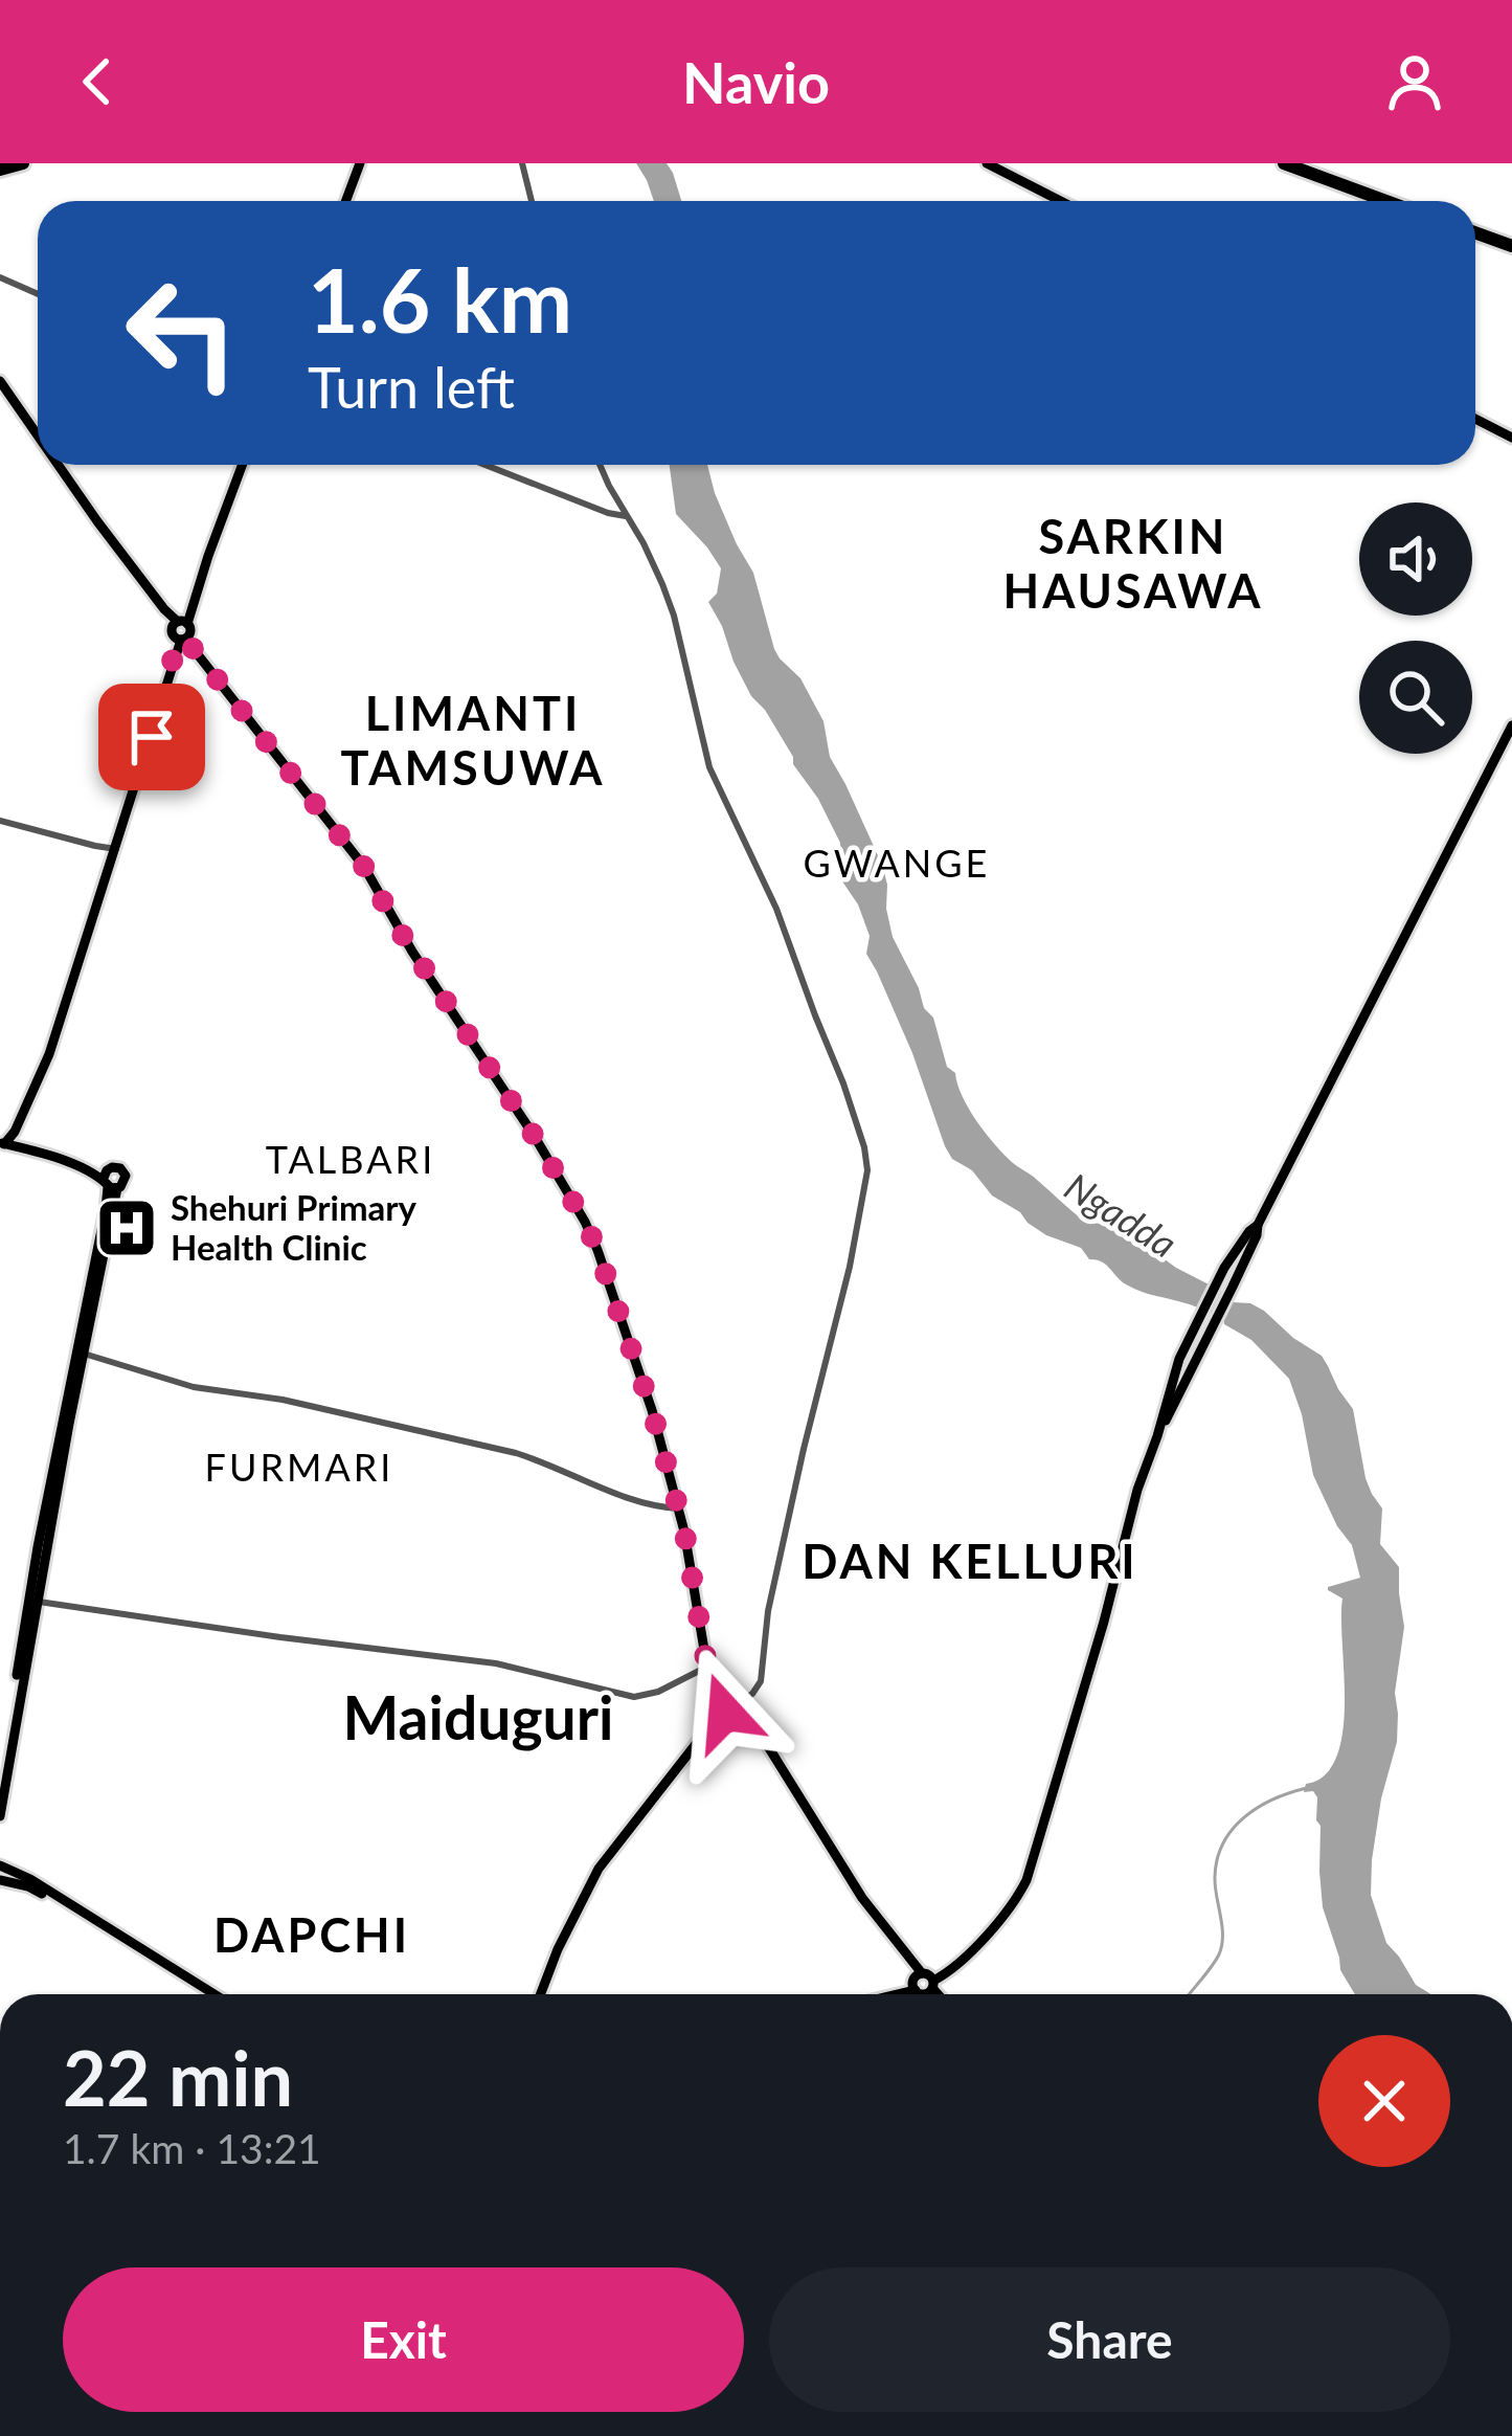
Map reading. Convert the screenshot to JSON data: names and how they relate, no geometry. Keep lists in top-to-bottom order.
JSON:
{
  "districts": [
    "SARKIN HAUSAWA",
    "LIMANTI TAMSUWA",
    "GWANGE",
    "TALBARI",
    "FURMARI",
    "DAN KELLURI",
    "Maiduguri",
    "DAPCHI"
  ],
  "water": ["Ngadda"],
  "places": {
    "hospital": ["Shehuri Primary Health Clinic"]
  },
  "page": {
    "header": "Navio",
    "turn": ["1.6 km", "Turn left"],
    "heading": ["22 min", "1.7 km · 13:21"],
    "buttons": ["Exit", "Share"]
  }
}
